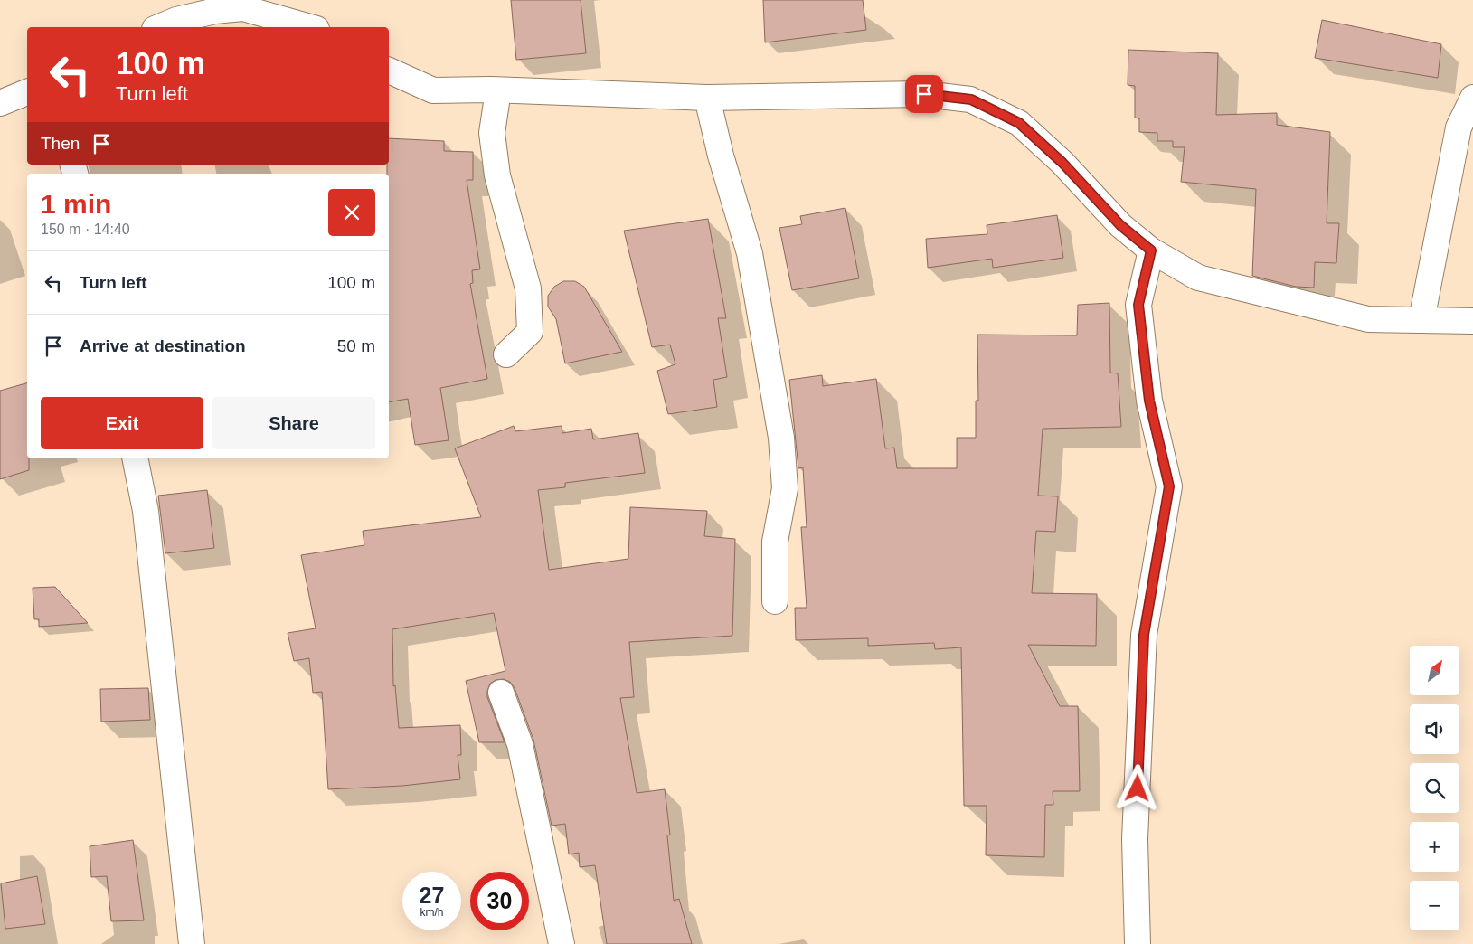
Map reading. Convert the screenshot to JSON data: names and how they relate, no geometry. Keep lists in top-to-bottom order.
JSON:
{
  "north": "top right",
  "page": {
    "turn": ["100 m", "Turn left"],
    "then": "Then",
    "heading": ["1 min", "150 m · 14:40"],
    "list": [
      {
        "name": "Turn left",
        "value": "100 m"
      },
      {
        "name": "Arrive at destination",
        "value": "50 m"
      }
    ],
    "buttons": ["Exit", "Share"],
    "map_buttons": ["+", "−"],
    "speed": "27 km/h",
    "limit": "30"
  }
}
